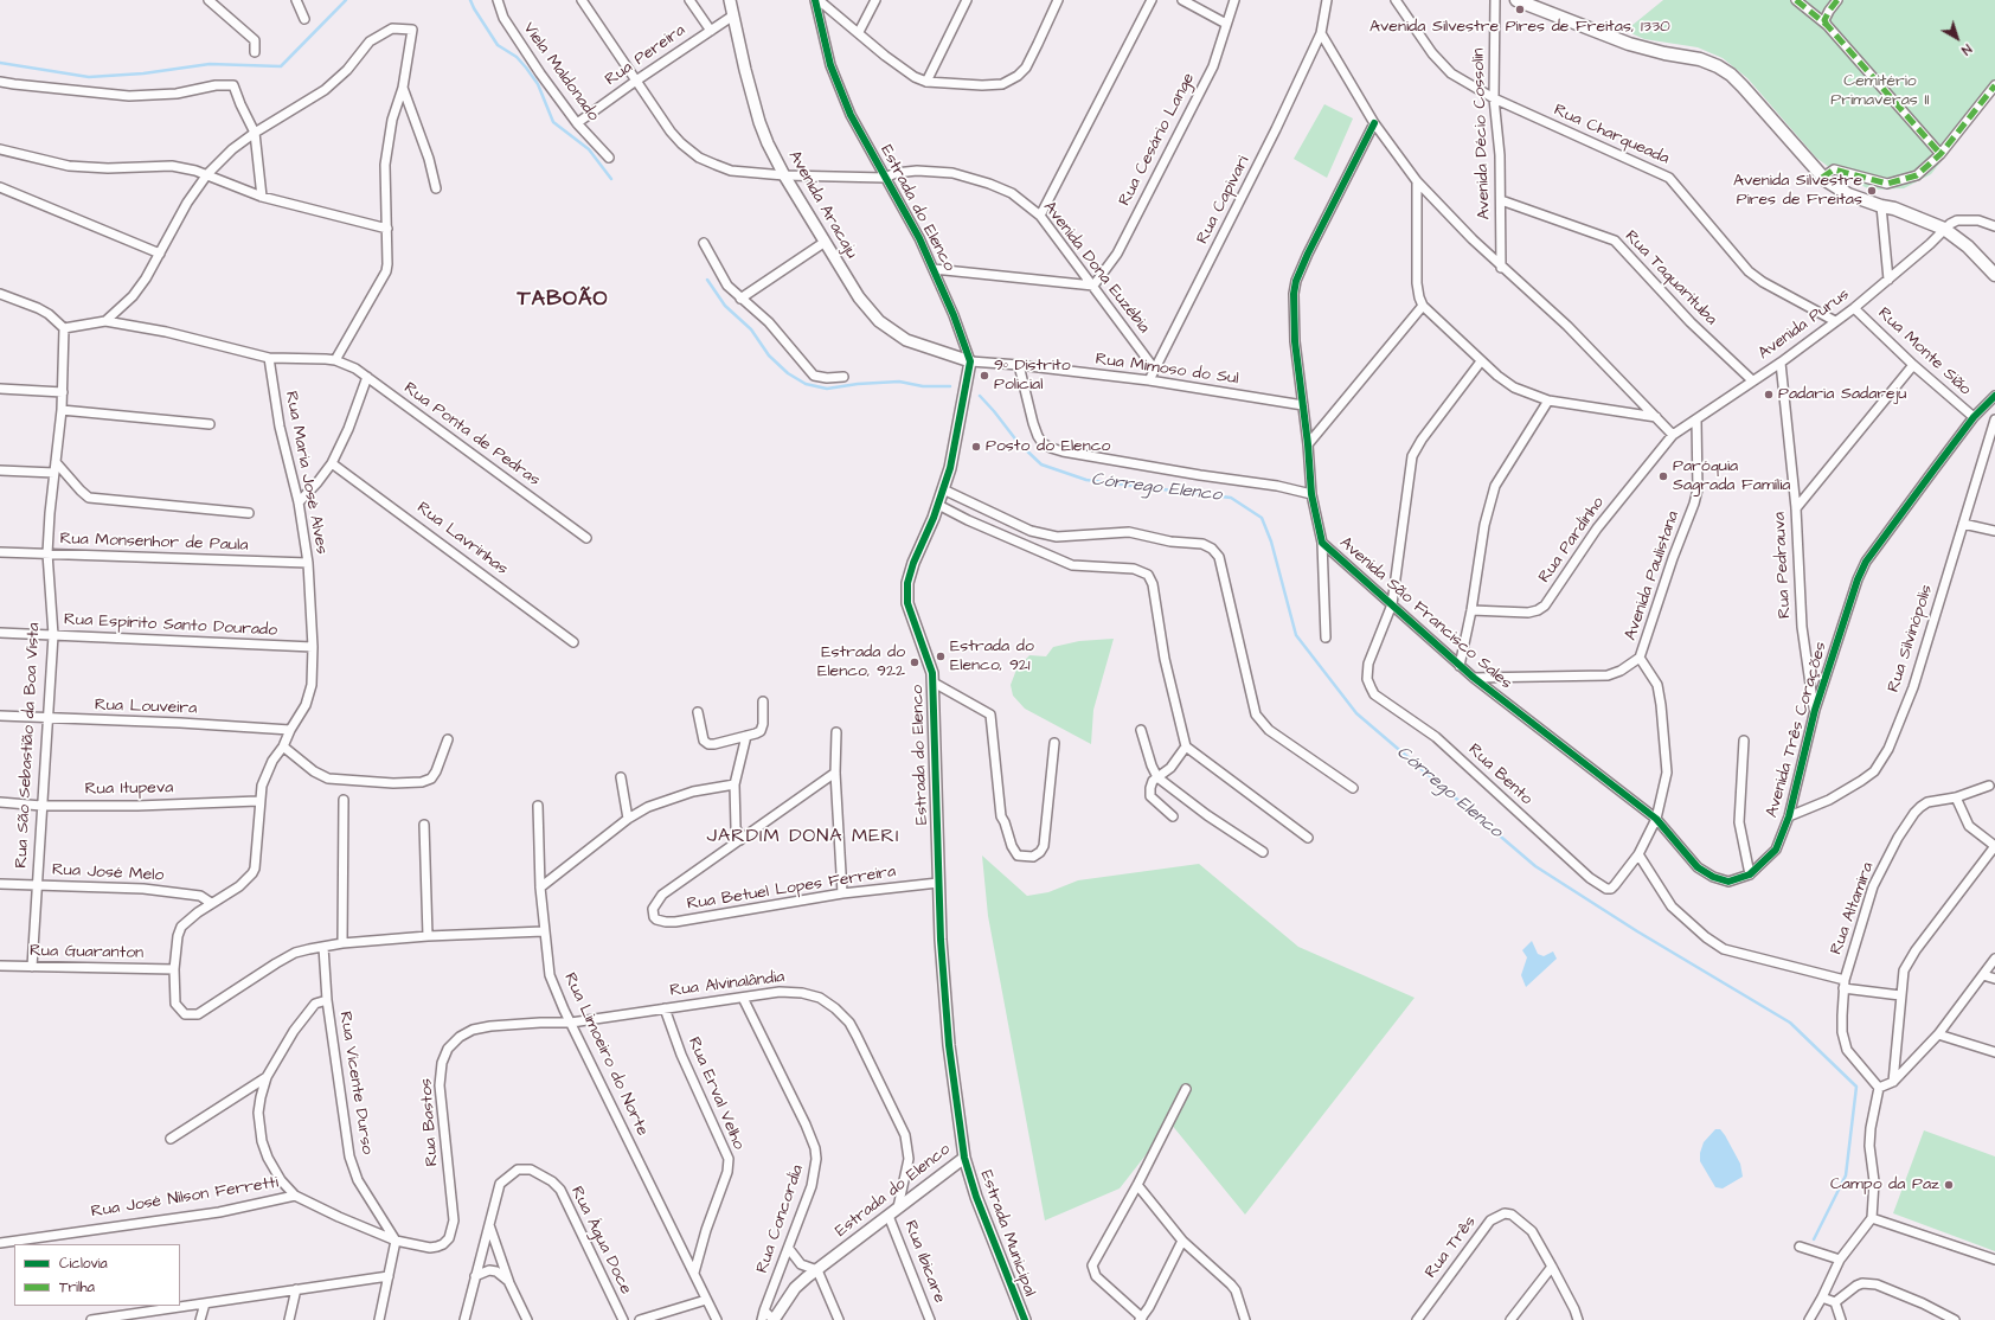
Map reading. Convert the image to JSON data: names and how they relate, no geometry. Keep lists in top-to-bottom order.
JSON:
{
  "streets": {
    "street": [
      "Rua Pereira",
      "Viela Maldonado",
      "Avenida Décio Cossolin",
      "Rua Charqueada",
      "Rua Cesário Lange",
      "Rua Capivari",
      "Avenida Aracaju",
      "Estrada do Elenco",
      "Avenida Dona Euzébia",
      "Rua Taquarituba",
      "Avenida Purus",
      "Rua Monte Sião",
      "Rua Mimoso do Sul",
      "Rua Ponta de Pedras",
      "Rua Maria Josè Alves",
      "Rua Lavrinhas",
      "Rua Pardinho",
      "Rua Monsenhor de Paula",
      "Rua Pedrauva",
      "Avenida Paulistana",
      "Avenida São Francisco Sales",
      "Rua Espírito Santo Dourado",
      "Rua Silvinópolis",
      "Rua Louveira",
      "Avenida Três Corações",
      "Rua São Sebastião da Boa Vista",
      "Rua Bento",
      "Rua Itupeva",
      "Rua José Melo",
      "Rua Betuel Lopes Ferreira",
      "Rua Altamira",
      "Rua Guaranton",
      "Rua Alvinalândia",
      "Rua Limoeiro do Norte",
      "Rua Vicente Durso",
      "Rua Erval Velho",
      "Rua Bastos",
      "Rua José Nilson Ferretti",
      "Rua Concordia",
      "Estrada Municipal",
      "Rua Água Doce",
      "Rua Três",
      "Rua Ibicare"
    ]
  },
  "crossings": [
    ["Rua Pereira", "Viela Maldonado"],
    ["Rua Pereira", "Avenida Aracaju"],
    ["Rua Pereira", "Avenida Dona Euzébia"],
    ["Avenida Décio Cossolin", "Rua Charqueada"],
    ["Avenida Décio Cossolin", "Rua Taquarituba"],
    ["Rua Charqueada", "Avenida Purus"],
    ["Rua Cesário Lange", "Avenida Dona Euzébia"],
    ["Rua Capivari", "Avenida Dona Euzébia"],
    ["Rua Capivari", "Rua Mimoso do Sul"],
    ["Avenida Aracaju", "Estrada do Elenco"],
    ["Avenida Aracaju", "Avenida Dona Euzébia"],
    ["Avenida Aracaju", "Rua Mimoso do Sul"],
    ["Estrada do Elenco", "Avenida Dona Euzébia"],
    ["Estrada do Elenco", "Rua Mimoso do Sul"],
    ["Estrada do Elenco", "Rua Betuel Lopes Ferreira"],
    ["Estrada do Elenco", "Rua Alvinalândia"],
    ["Estrada do Elenco", "Estrada Municipal"],
    ["Estrada do Elenco", "Rua Ibicare"],
    ["Rua Taquarituba", "Avenida Purus"],
    ["Avenida Purus", "Rua Monte Sião"],
    ["Avenida Purus", "Rua Pardinho"],
    ["Avenida Purus", "Rua Pedrauva"],
    ["Avenida Purus", "Avenida Paulistana"],
    ["Rua Monte Sião", "Avenida Três Corações"],
    ["Rua Mimoso do Sul", "Avenida São Francisco Sales"],
    ["Rua Maria Josè Alves", "Rua Monsenhor de Paula"],
    ["Rua Maria Josè Alves", "Rua Espírito Santo Dourado"],
    ["Rua Maria Josè Alves", "Rua Louveira"],
    ["Rua Maria Josè Alves", "Rua Itupeva"],
    ["Rua Maria Josè Alves", "Rua José Melo"],
    ["Rua Maria Josè Alves", "Rua Guaranton"],
    ["Rua Maria Josè Alves", "Rua Vicente Durso"],
    ["Rua Monsenhor de Paula", "Rua São Sebastião da Boa Vista"],
    ["Rua Pedrauva", "Avenida Três Corações"],
    ["Avenida Paulistana", "Avenida São Francisco Sales"],
    ["Avenida Paulistana", "Rua Bento"],
    ["Avenida São Francisco Sales", "Avenida Três Corações"],
    ["Avenida São Francisco Sales", "Rua Bento"],
    ["Rua Espírito Santo Dourado", "Rua São Sebastião da Boa Vista"],
    ["Rua Silvinópolis", "Avenida Três Corações"],
    ["Rua Louveira", "Rua São Sebastião da Boa Vista"],
    ["Avenida Três Corações", "Rua Bento"],
    ["Rua São Sebastião da Boa Vista", "Rua Itupeva"],
    ["Rua São Sebastião da Boa Vista", "Rua José Melo"],
    ["Rua São Sebastião da Boa Vista", "Rua Guaranton"],
    ["Rua Alvinalândia", "Rua Limoeiro do Norte"],
    ["Rua Alvinalândia", "Rua Erval Velho"],
    ["Rua Alvinalândia", "Rua Bastos"],
    ["Rua Alvinalândia", "Rua Concordia"],
    ["Rua Limoeiro do Norte", "Rua Erval Velho"],
    ["Rua Limoeiro do Norte", "Rua Bastos"],
    ["Rua Vicente Durso", "Rua Bastos"],
    ["Rua Vicente Durso", "Rua José Nilson Ferretti"],
    ["Rua Bastos", "Rua José Nilson Ferretti"]
  ],
  "districts": ["TABOÃO", "JARDIM DONA MERI"],
  "water": ["Córrego Elenco"],
  "parks": ["Cemitério Primaveras II"],
  "places": [
    "Avenida Silvestre Pires de Freitas, 1330",
    "Avenida Silvestre Pires de Freitas",
    "9º Distrito Policial",
    "Padaria Sadareju",
    "Posto do Elenco",
    "Paróquia Sagrada Família",
    "Estrada do Elenco, 921",
    "Estrada do Elenco, 922",
    "Campo da Paz"
  ],
  "legend": ["Ciclovia", "Trilha"],
  "north": "bottom right"
}
